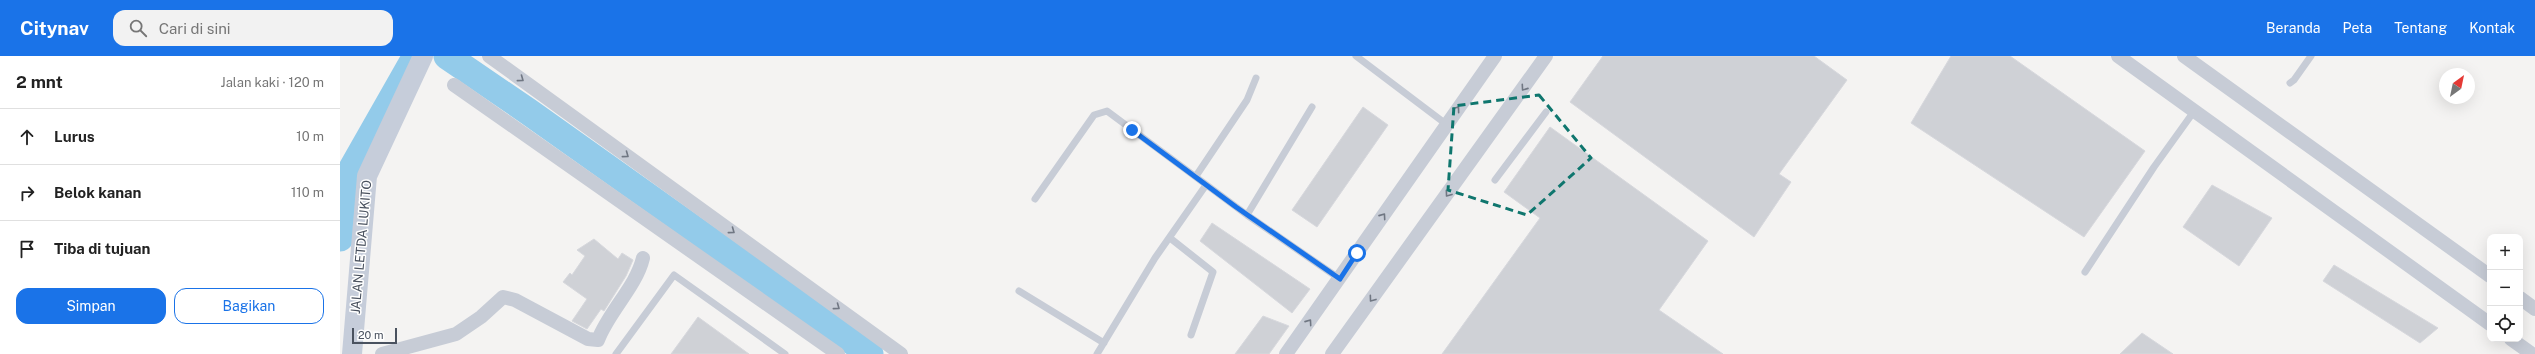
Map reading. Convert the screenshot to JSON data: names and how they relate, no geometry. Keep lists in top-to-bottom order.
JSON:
{
  "streets": {
    "street": ["JALAN LETDA LUKITO"]
  },
  "scale_bar": "20 m",
  "north": "top right",
  "page": {
    "header": "Citynav",
    "search": "Cari di sini",
    "nav": [
      "Beranda",
      "Peta",
      "Tentang",
      "Kontak"
    ],
    "heading": ["2 mnt", "Jalan kaki · 120 m"],
    "list": [
      ["Lurus", "10 m"],
      ["Belok kanan", "110 m"],
      "Tiba di tujuan"
    ],
    "map_buttons": ["+", "−"],
    "buttons": ["Simpan", "Bagikan"],
    "scale": "20 m"
  }
}
